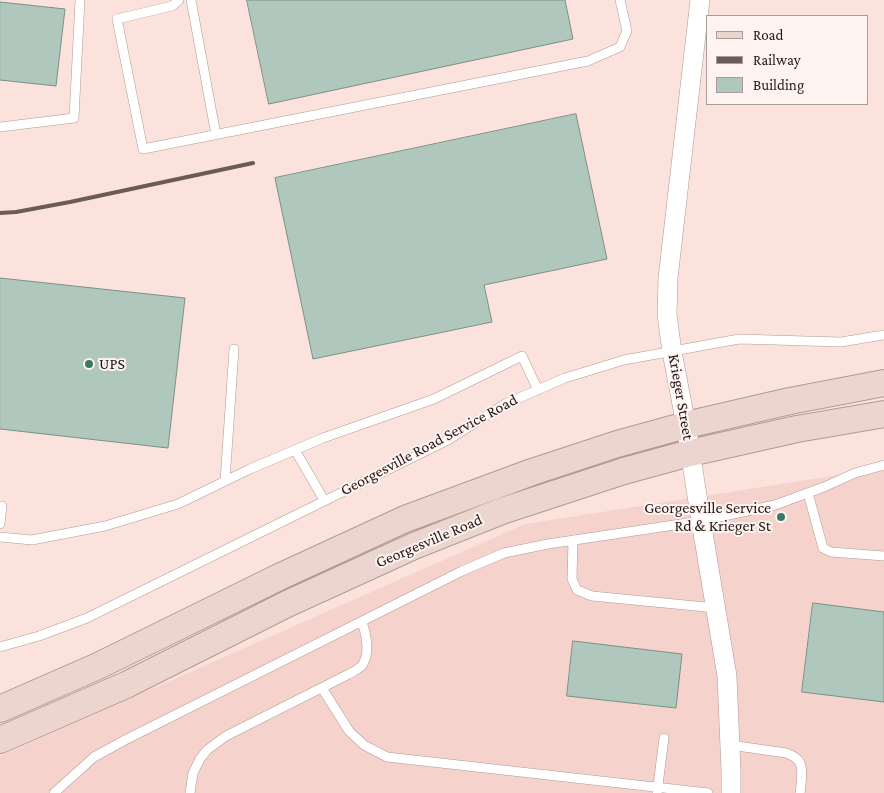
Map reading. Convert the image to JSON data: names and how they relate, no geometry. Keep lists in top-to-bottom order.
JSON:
{
  "streets": {
    "main road": ["Georgesville Road"],
    "street": ["Krieger Street"],
    "lane": ["Georgesville Road Service Road"]
  },
  "crossings": [
    ["Krieger Street", "Georgesville Road Service Road"],
    ["Krieger Street", "Georgesville Road"]
  ],
  "places": ["UPS", "Georgesville Service Rd & Krieger St"],
  "legend": ["Road", "Railway", "Building"]
}
